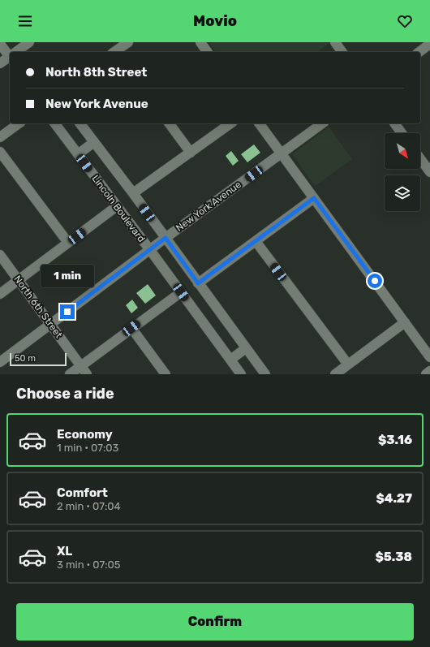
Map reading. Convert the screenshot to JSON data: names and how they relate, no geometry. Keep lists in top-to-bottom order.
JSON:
{
  "streets": {
    "street": ["New York Avenue", "Lincoln Boulevard", "North 6th Street"]
  },
  "crossings": [
    ["New York Avenue", "Lincoln Boulevard"],
    ["New York Avenue", "North 6th Street"]
  ],
  "scale_bar": "50 m",
  "north": "bottom right",
  "page": {
    "header": "Movio",
    "banner": ["North 8th Street", "New York Avenue"],
    "bubble": "1 min",
    "scale": "50 m",
    "heading": "Choose a ride",
    "list": [
      {
        "name": "Economy",
        "note": "1 min · 07:03",
        "value": "$3.16"
      },
      {
        "name": "Comfort",
        "note": "2 min · 07:04",
        "value": "$4.27"
      },
      {
        "name": "XL",
        "note": "3 min · 07:05",
        "value": "$5.38"
      }
    ],
    "buttons": "Confirm"
  }
}
